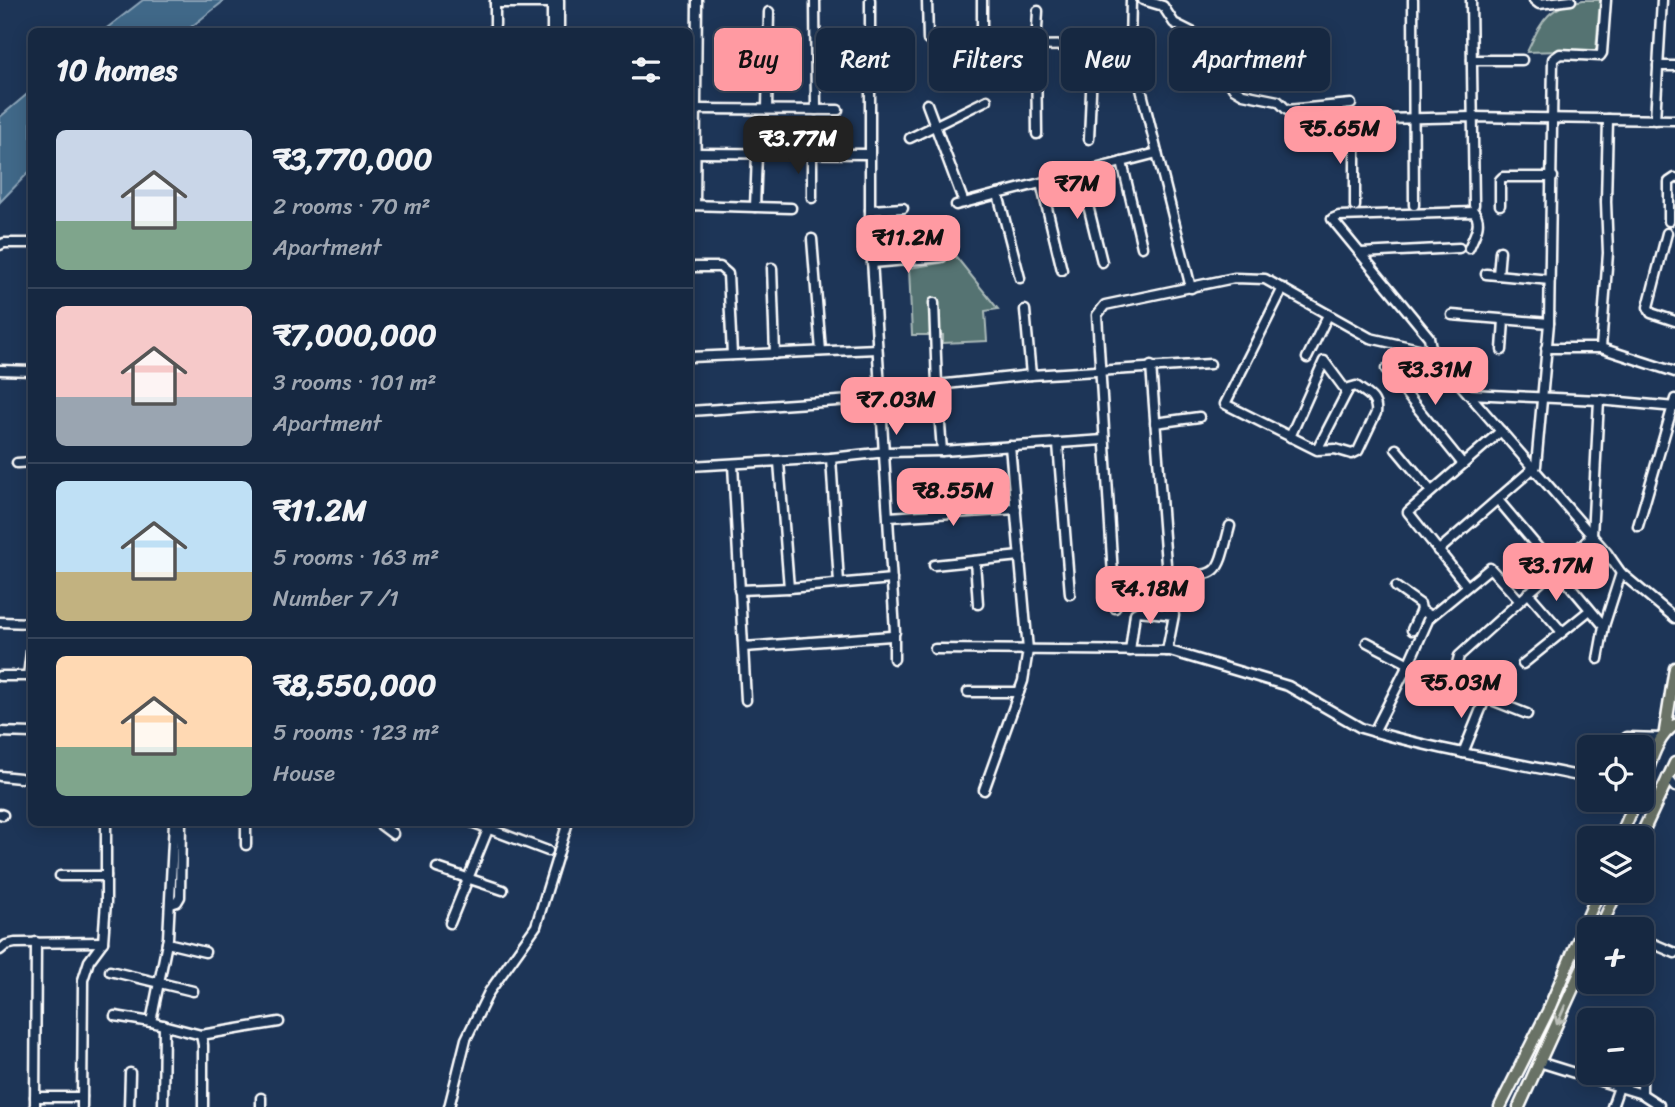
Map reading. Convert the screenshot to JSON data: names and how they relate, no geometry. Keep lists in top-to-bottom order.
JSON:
{
  "page": {
    "chip": [
      "Buy",
      "Rent",
      "Filters",
      "New",
      "Apartment"
    ],
    "heading": "10 homes",
    "price": [
      "₹5.65M",
      "₹3.77M",
      "₹7M",
      "₹11.2M",
      "₹3.31M",
      "₹7.03M",
      "₹8.55M",
      "₹3.17M",
      "₹4.18M",
      "₹5.03M"
    ],
    "list": [
      {
        "name": "₹3,770,000",
        "note": "2 rooms · 70 m² · Apartment"
      },
      {
        "name": "₹7,000,000",
        "note": "3 rooms · 101 m² · Apartment"
      },
      {
        "name": "₹11.2M",
        "note": "5 rooms · 163 m² · Number 7 /1"
      },
      {
        "name": "₹8,550,000",
        "note": "5 rooms · 123 m² · House"
      }
    ],
    "map_buttons": ["+", "−"]
  }
}
